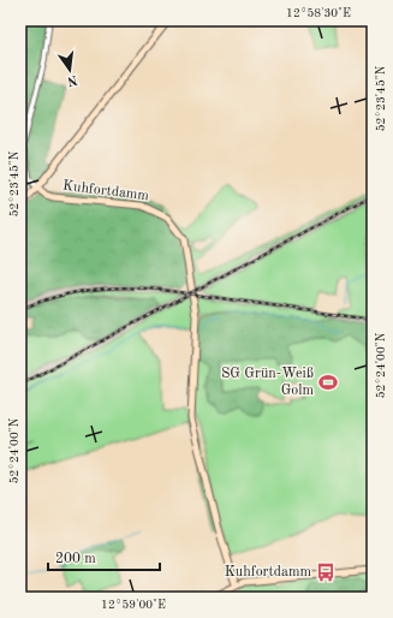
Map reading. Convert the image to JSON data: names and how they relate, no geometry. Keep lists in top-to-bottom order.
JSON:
{
  "streets": {
    "street": ["Kuhfortdamm"]
  },
  "places": {
    "sports": ["SG Grün-Weiß Golm"],
    "bus stop": ["Kuhfortdamm"]
  },
  "scale_bar": "200 m",
  "north": "bottom",
  "coordinates": [
    "12°58'30\"E",
    "52°23'45\"N",
    "52°24'00\"N",
    "12°59'00\"E"
  ]
}
